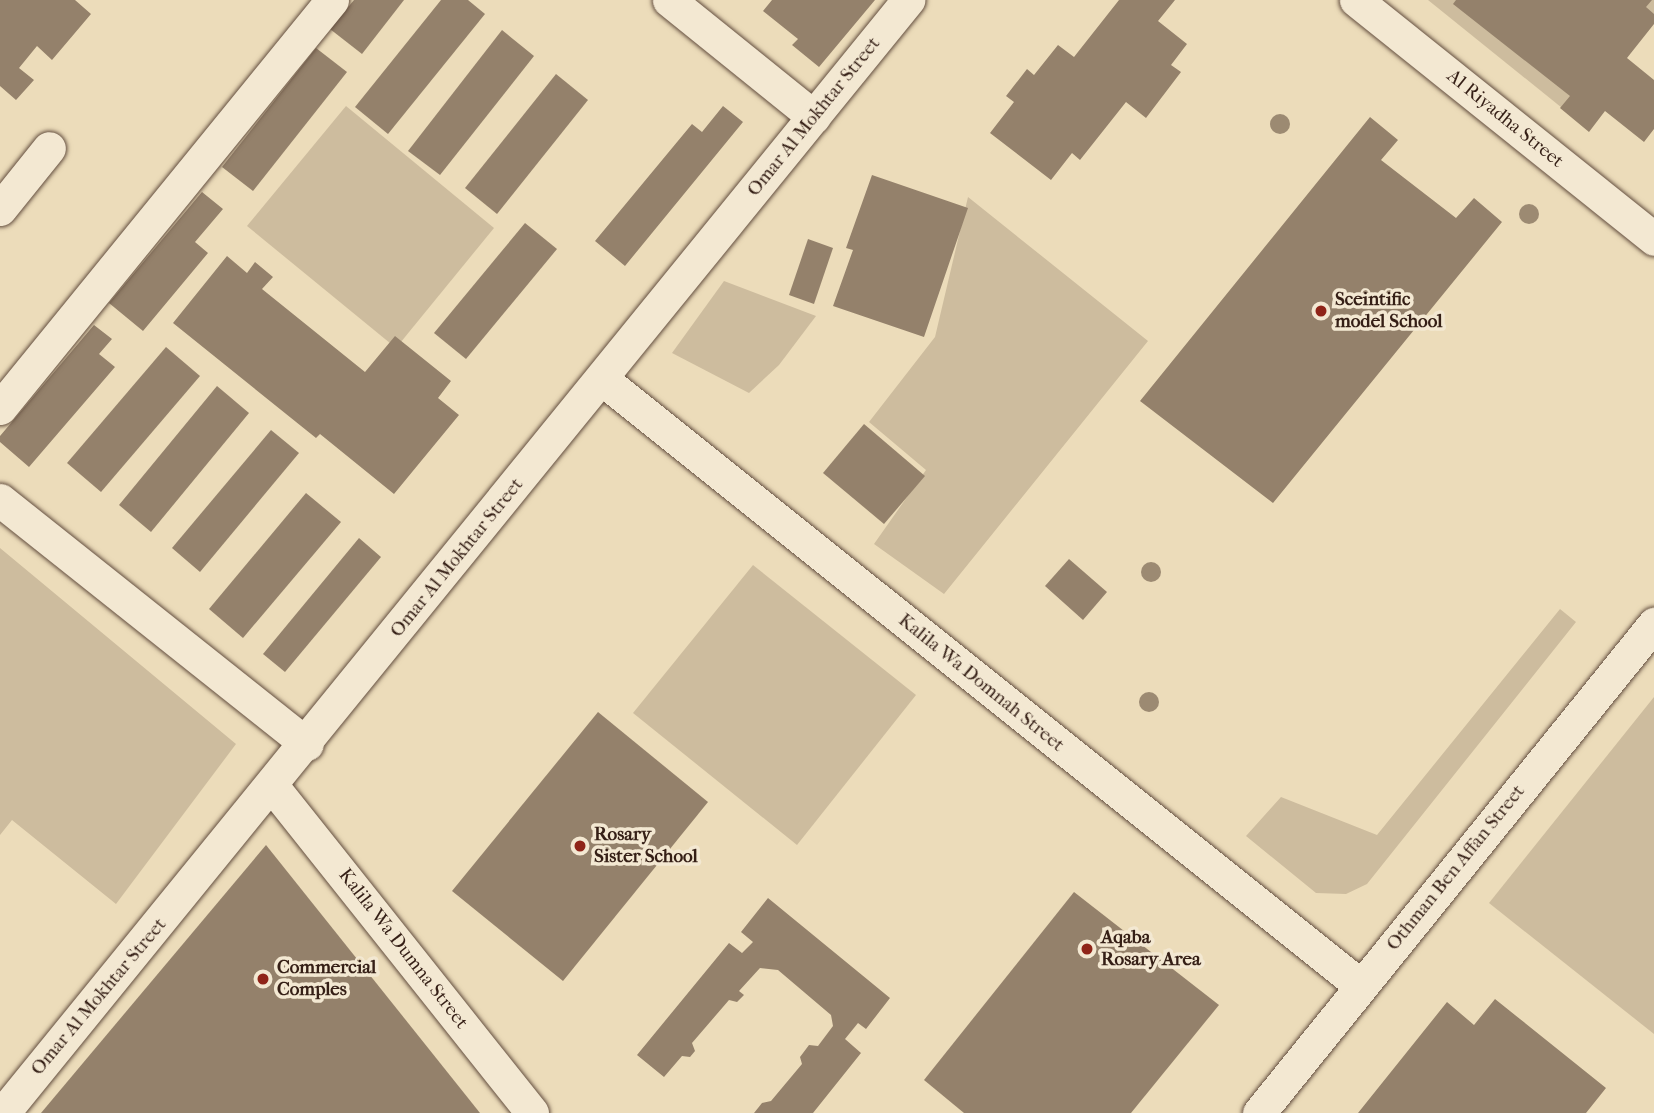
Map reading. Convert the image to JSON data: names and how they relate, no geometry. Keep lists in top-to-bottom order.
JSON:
{
  "streets": {
    "street": [
      "Omar Al Mokhtar Street",
      "Al Riyadha Street",
      "Kalila Wa Domnah Street",
      "Othman Ben Affan Street",
      "Kalila Wa Dumna Street"
    ]
  },
  "crossings": [
    ["Omar Al Mokhtar Street", "Kalila Wa Domnah Street"],
    ["Omar Al Mokhtar Street", "Kalila Wa Dumna Street"],
    ["Kalila Wa Domnah Street", "Othman Ben Affan Street"]
  ],
  "places": [
    "Sceintific model School",
    "Rosary Sister School",
    "Aqaba Rosary Area",
    "Commercial Comples"
  ]
}
